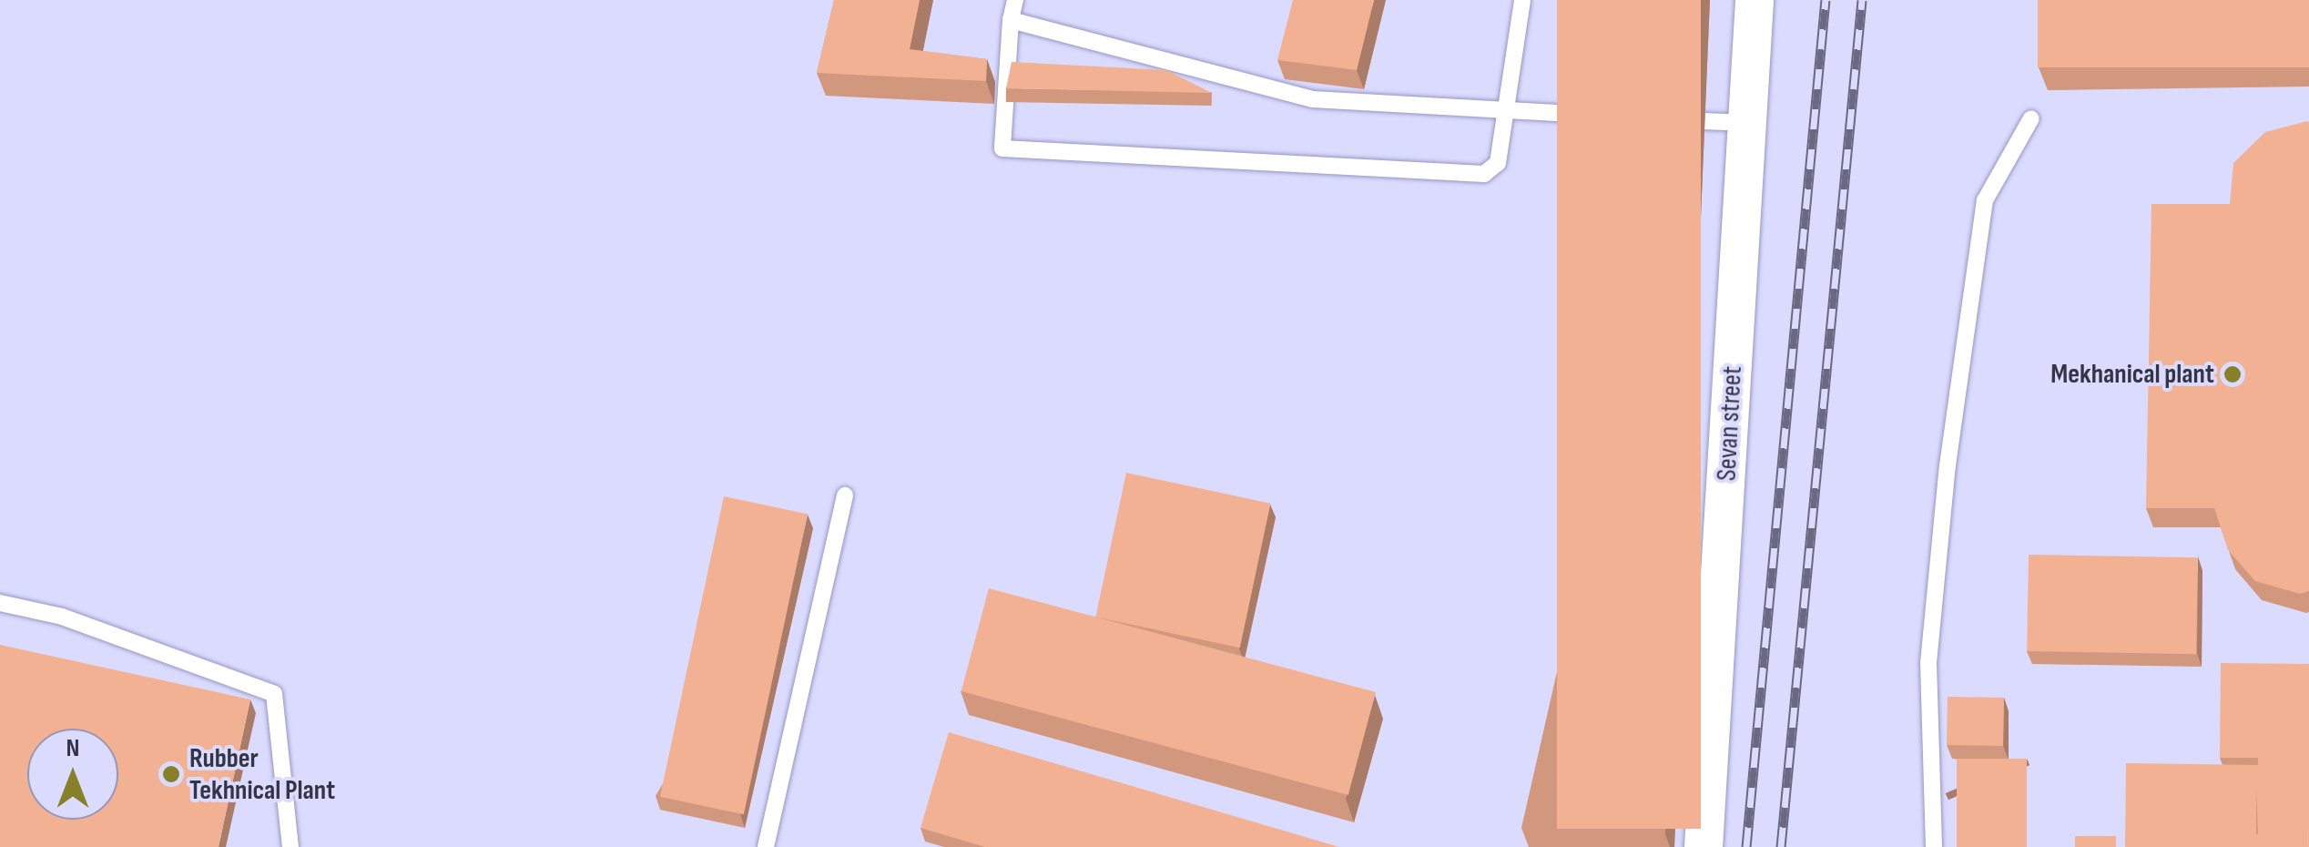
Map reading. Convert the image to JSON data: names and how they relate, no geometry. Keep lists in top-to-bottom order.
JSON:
{
  "streets": {
    "street": ["Sevan street"]
  },
  "places": ["Mekhanical plant", "Rubber Tekhnical Plant"],
  "north": "top"
}
